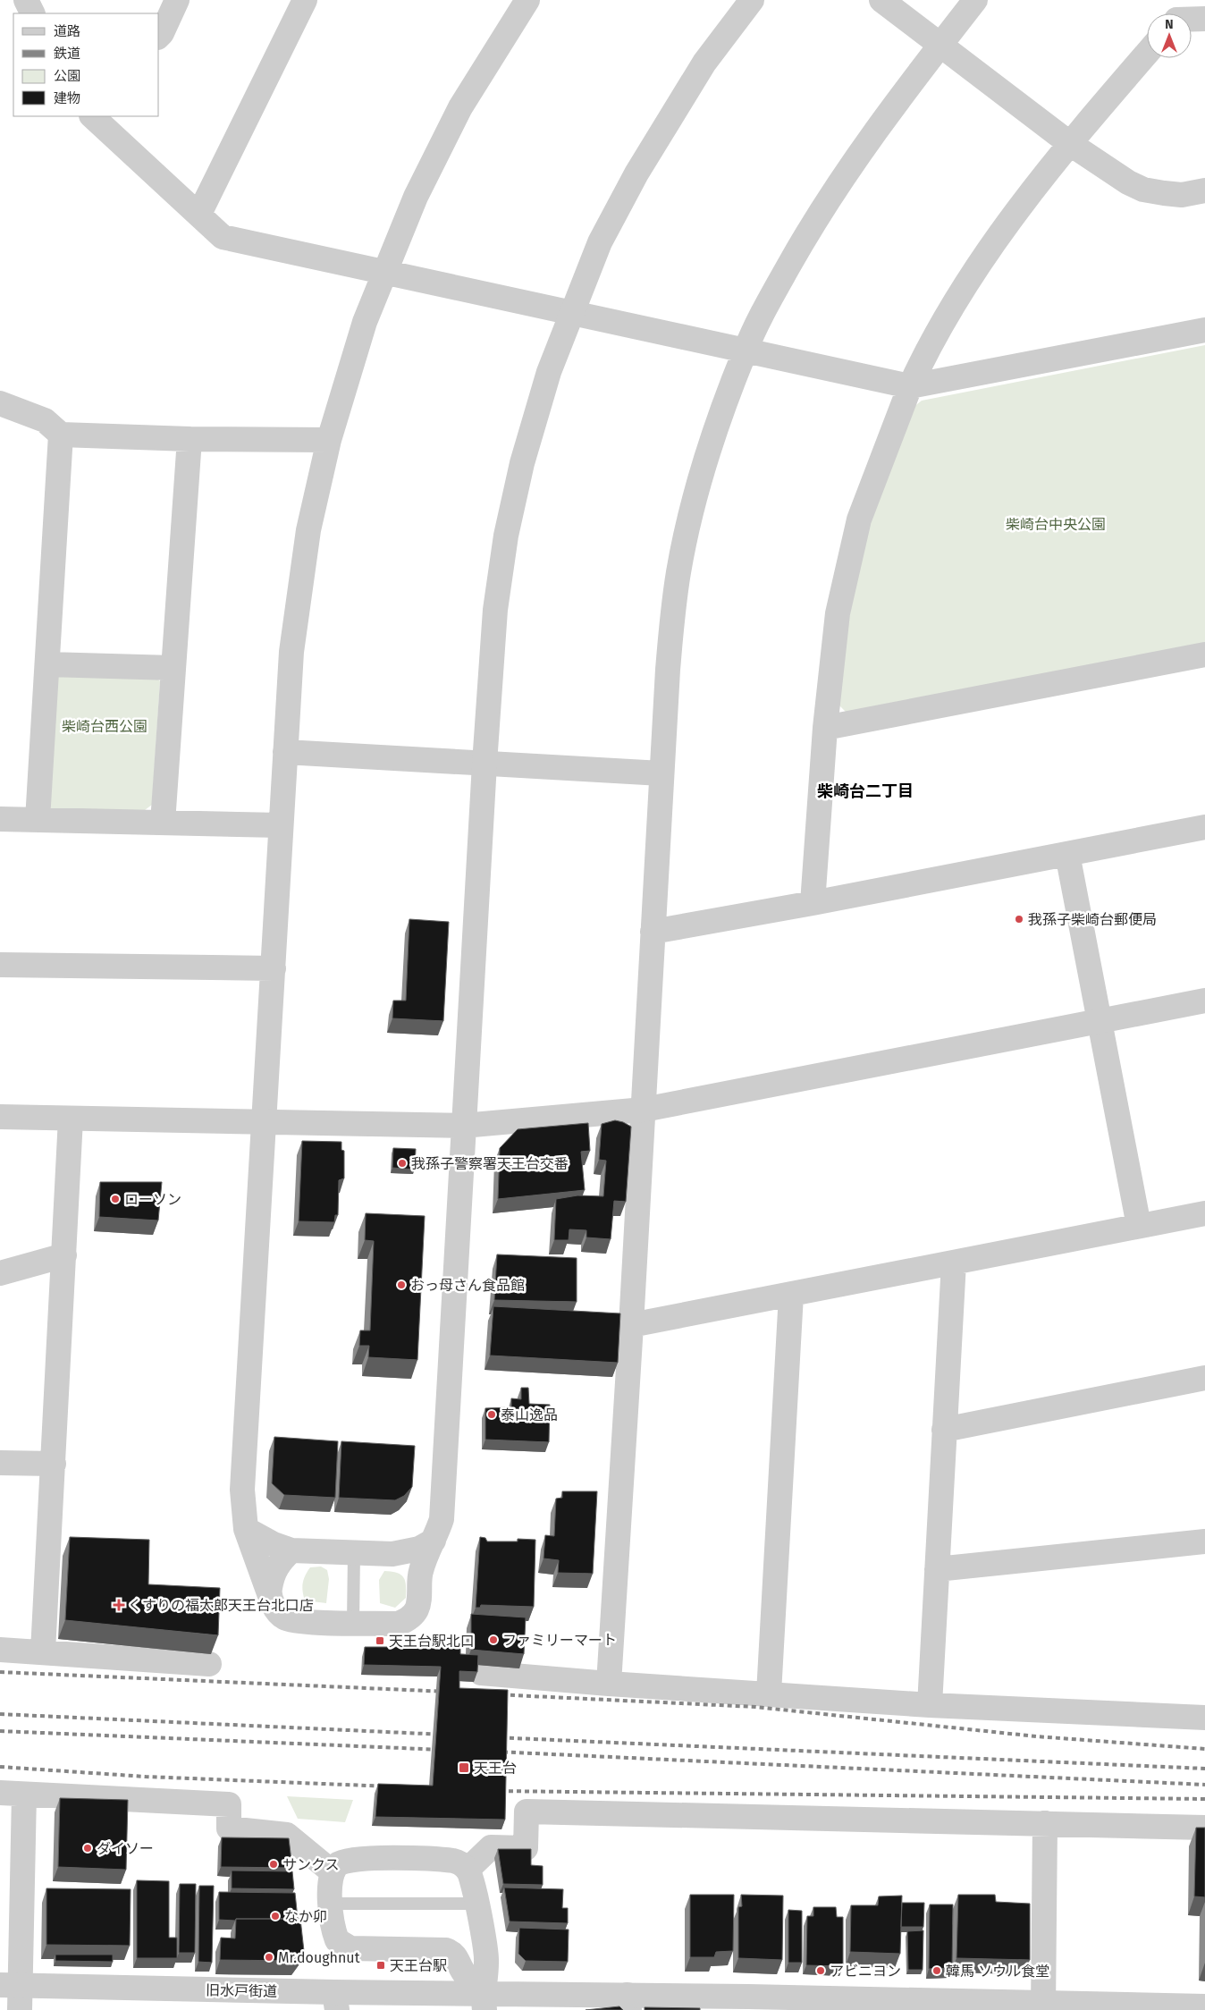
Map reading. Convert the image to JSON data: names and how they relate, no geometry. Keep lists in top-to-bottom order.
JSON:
{
  "streets": {
    "street": ["旧水戸街道"]
  },
  "districts": ["柴崎台二丁目"],
  "parks": ["柴崎台中央公園", "柴崎台西公園"],
  "places": {
    "other": [
      "我孫子柴崎台郵便局",
      "我孫子警察署天王台交番",
      "ローソン",
      "おっ母さん食品館",
      "泰山逸品",
      "ファミリーマート",
      "ダイソー",
      "サンクス",
      "なか卯",
      "Mr.doughnut",
      "アビニヨン",
      "韓馬 ソウル食堂"
    ],
    "health": ["くすりの福太郎天王台北口店"],
    "transit": ["天王台駅北口", "天王台", "天王台駅"]
  },
  "legend": [
    "道路",
    "鉄道",
    "公園",
    "建物"
  ],
  "north": "top"
}
